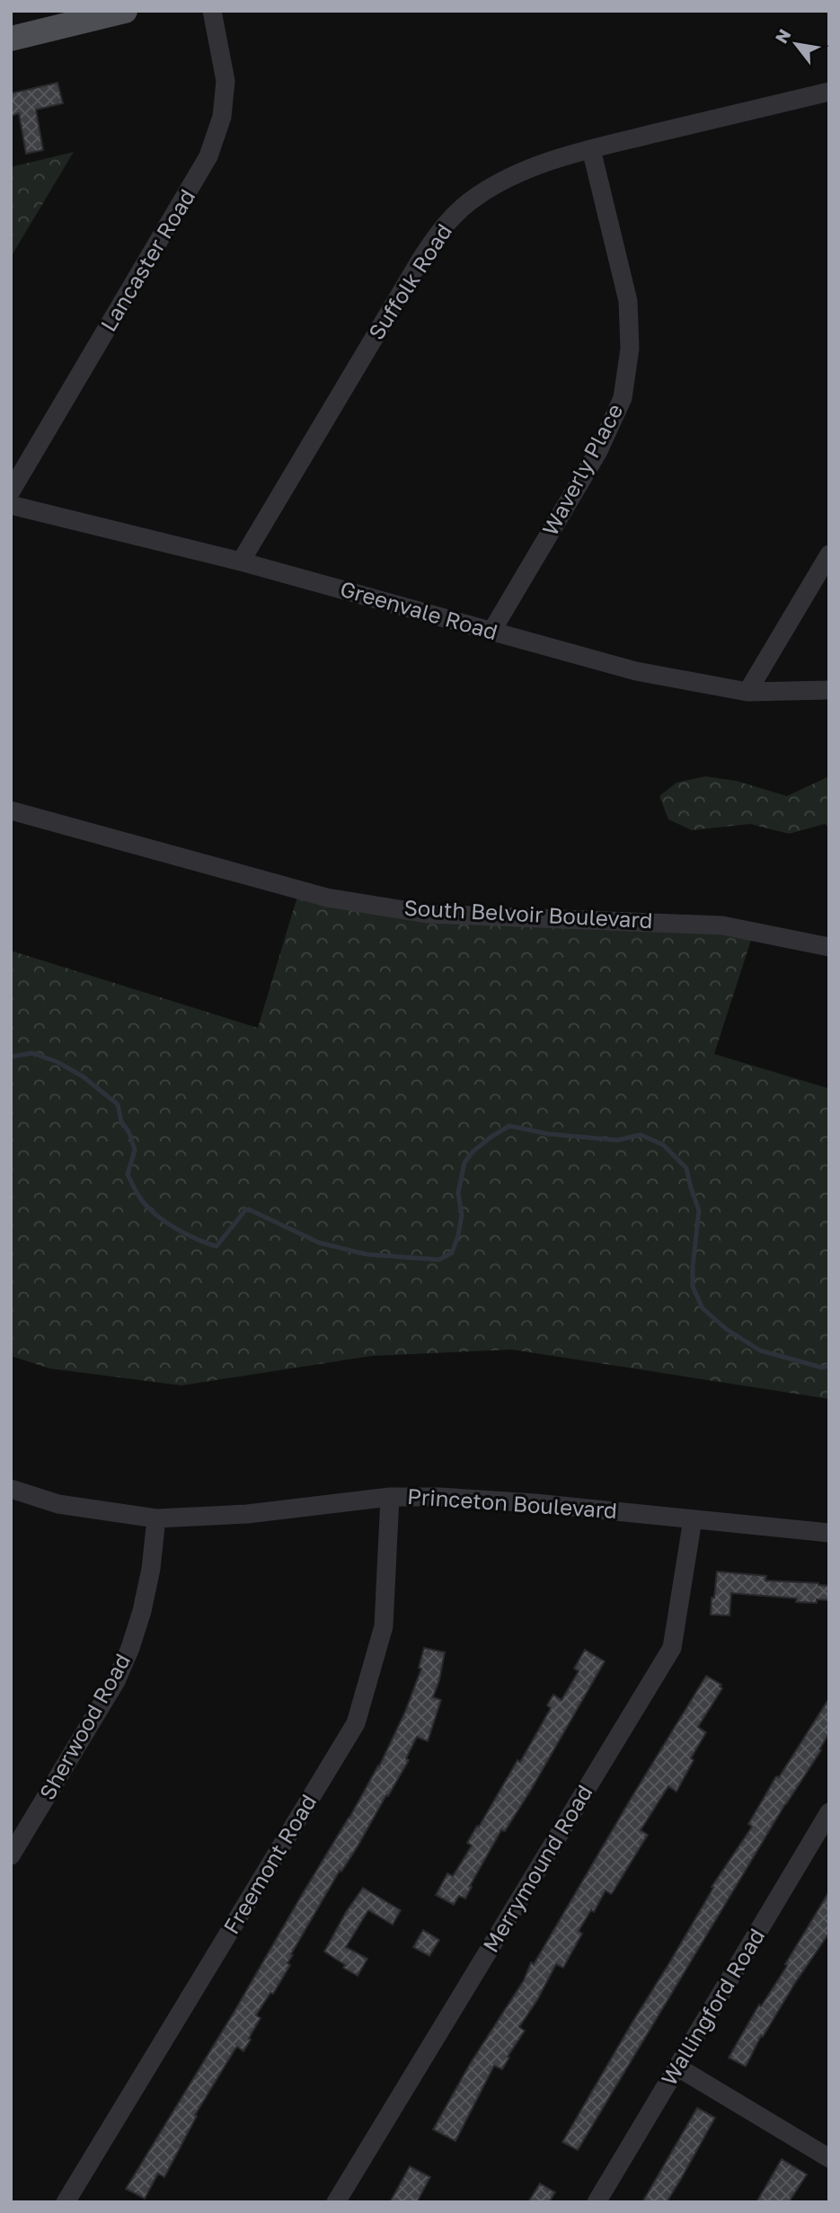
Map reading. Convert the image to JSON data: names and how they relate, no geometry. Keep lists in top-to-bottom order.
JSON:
{
  "streets": {
    "street": [
      "Lancaster Road",
      "Suffolk Road",
      "Waverly Place",
      "Greenvale Road",
      "South Belvoir Boulevard",
      "Princeton Boulevard",
      "Sherwood Road",
      "Freemont Road",
      "Merrymound Road",
      "Wallingford Road"
    ]
  },
  "crossings": [
    ["Suffolk Road", "Waverly Place"],
    ["Suffolk Road", "Greenvale Road"],
    ["Waverly Place", "Greenvale Road"],
    ["Princeton Boulevard", "Sherwood Road"],
    ["Princeton Boulevard", "Freemont Road"],
    ["Princeton Boulevard", "Merrymound Road"]
  ],
  "north": "top left"
}
